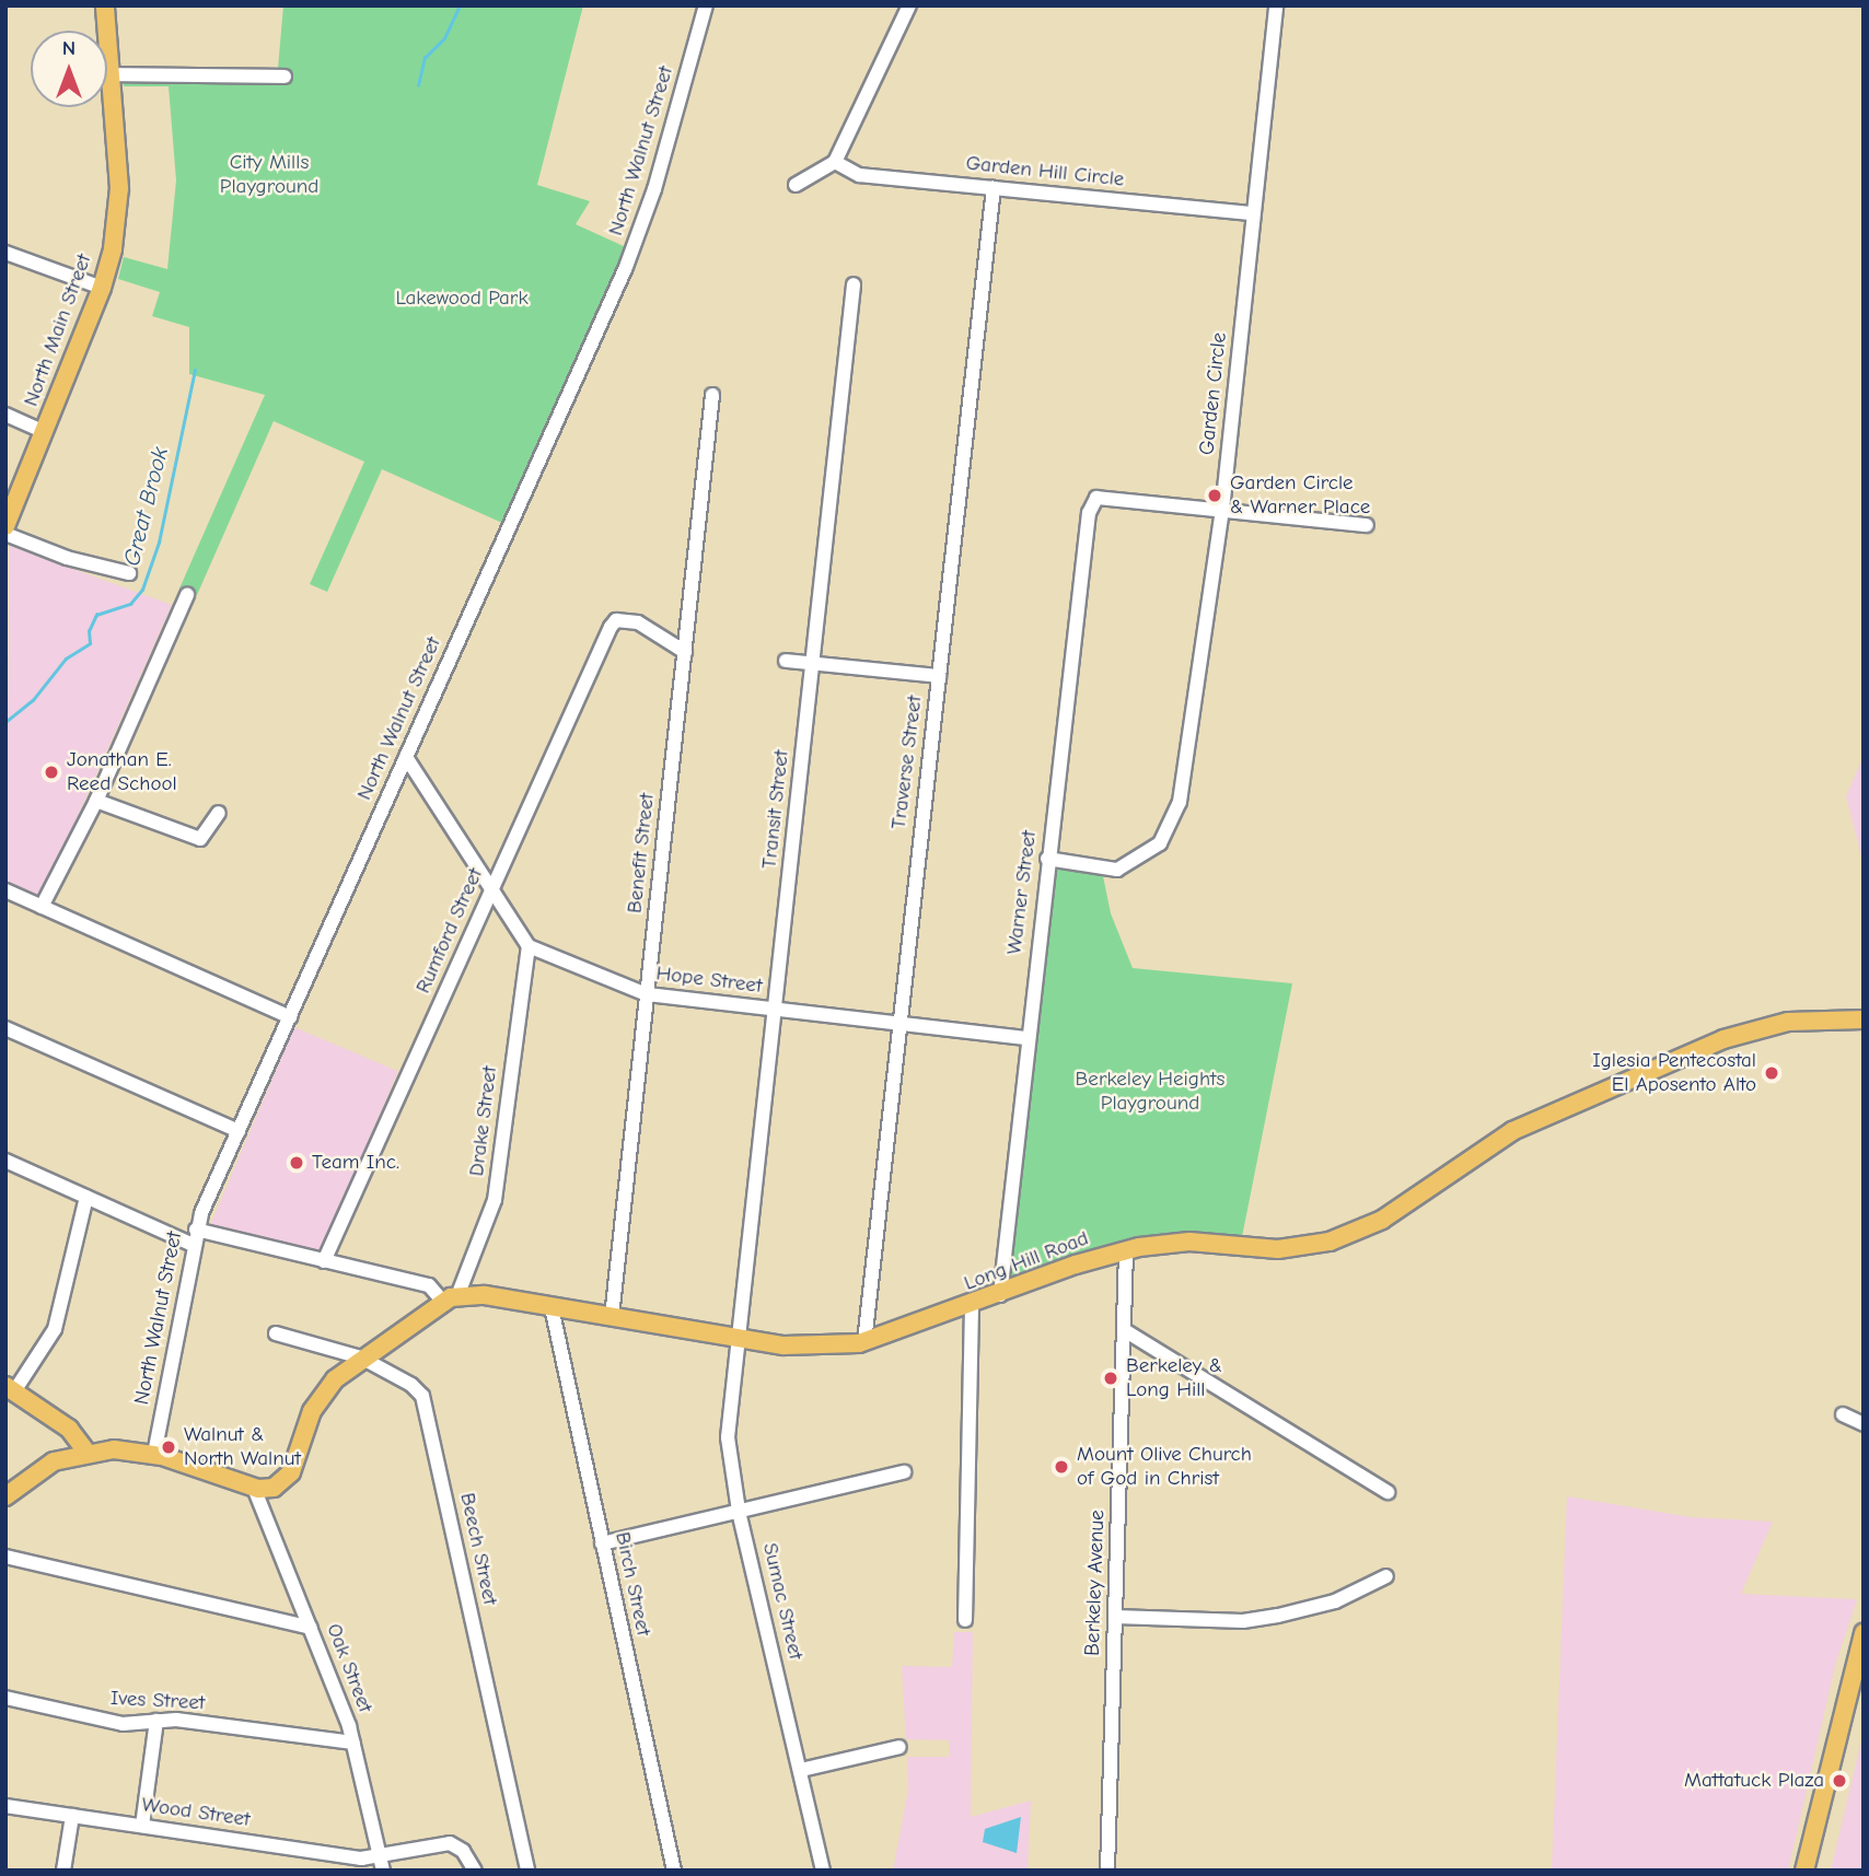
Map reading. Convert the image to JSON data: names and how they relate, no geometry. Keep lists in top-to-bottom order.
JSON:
{
  "streets": {
    "main road": ["North Main Street", "Long Hill Road"],
    "street": [
      "North Walnut Street",
      "Garden Hill Circle",
      "Garden Circle",
      "Traverse Street",
      "Transit Street",
      "Benefit Street",
      "Warner Street",
      "Rumford Street",
      "Hope Street",
      "Drake Street",
      "Beech Street",
      "Berkeley Avenue",
      "Birch Street",
      "Sumac Street",
      "Oak Street",
      "Ives Street",
      "Wood Street"
    ]
  },
  "crossings": [
    ["Garden Hill Circle", "Garden Circle"],
    ["Garden Hill Circle", "Traverse Street"],
    ["Garden Circle", "Warner Street"],
    ["Traverse Street", "Hope Street"],
    ["Traverse Street", "Long Hill Road"],
    ["Transit Street", "Hope Street"],
    ["Transit Street", "Long Hill Road"],
    ["Transit Street", "Sumac Street"],
    ["Benefit Street", "Rumford Street"],
    ["Benefit Street", "Hope Street"],
    ["Benefit Street", "Long Hill Road"],
    ["Warner Street", "Hope Street"],
    ["Warner Street", "Long Hill Road"],
    ["Hope Street", "Drake Street"],
    ["Drake Street", "Long Hill Road"],
    ["Long Hill Road", "Berkeley Avenue"],
    ["Long Hill Road", "Birch Street"],
    ["Long Hill Road", "Sumac Street"],
    ["Oak Street", "Ives Street"],
    ["Oak Street", "Wood Street"]
  ],
  "water": ["Great Brook"],
  "parks": ["City Mills Playground", "Lakewood Park", "Berkeley Heights Playground"],
  "places": [
    "Garden Circle & Warner Place",
    "Jonathan E. Reed School",
    "Iglesia Pentecostal El Aposento Alto",
    "Team Inc.",
    "Berkeley & Long Hill",
    "Walnut & North Walnut",
    "Mount Olive Church of God in Christ",
    "Mattatuck Plaza"
  ],
  "north": "top"
}
